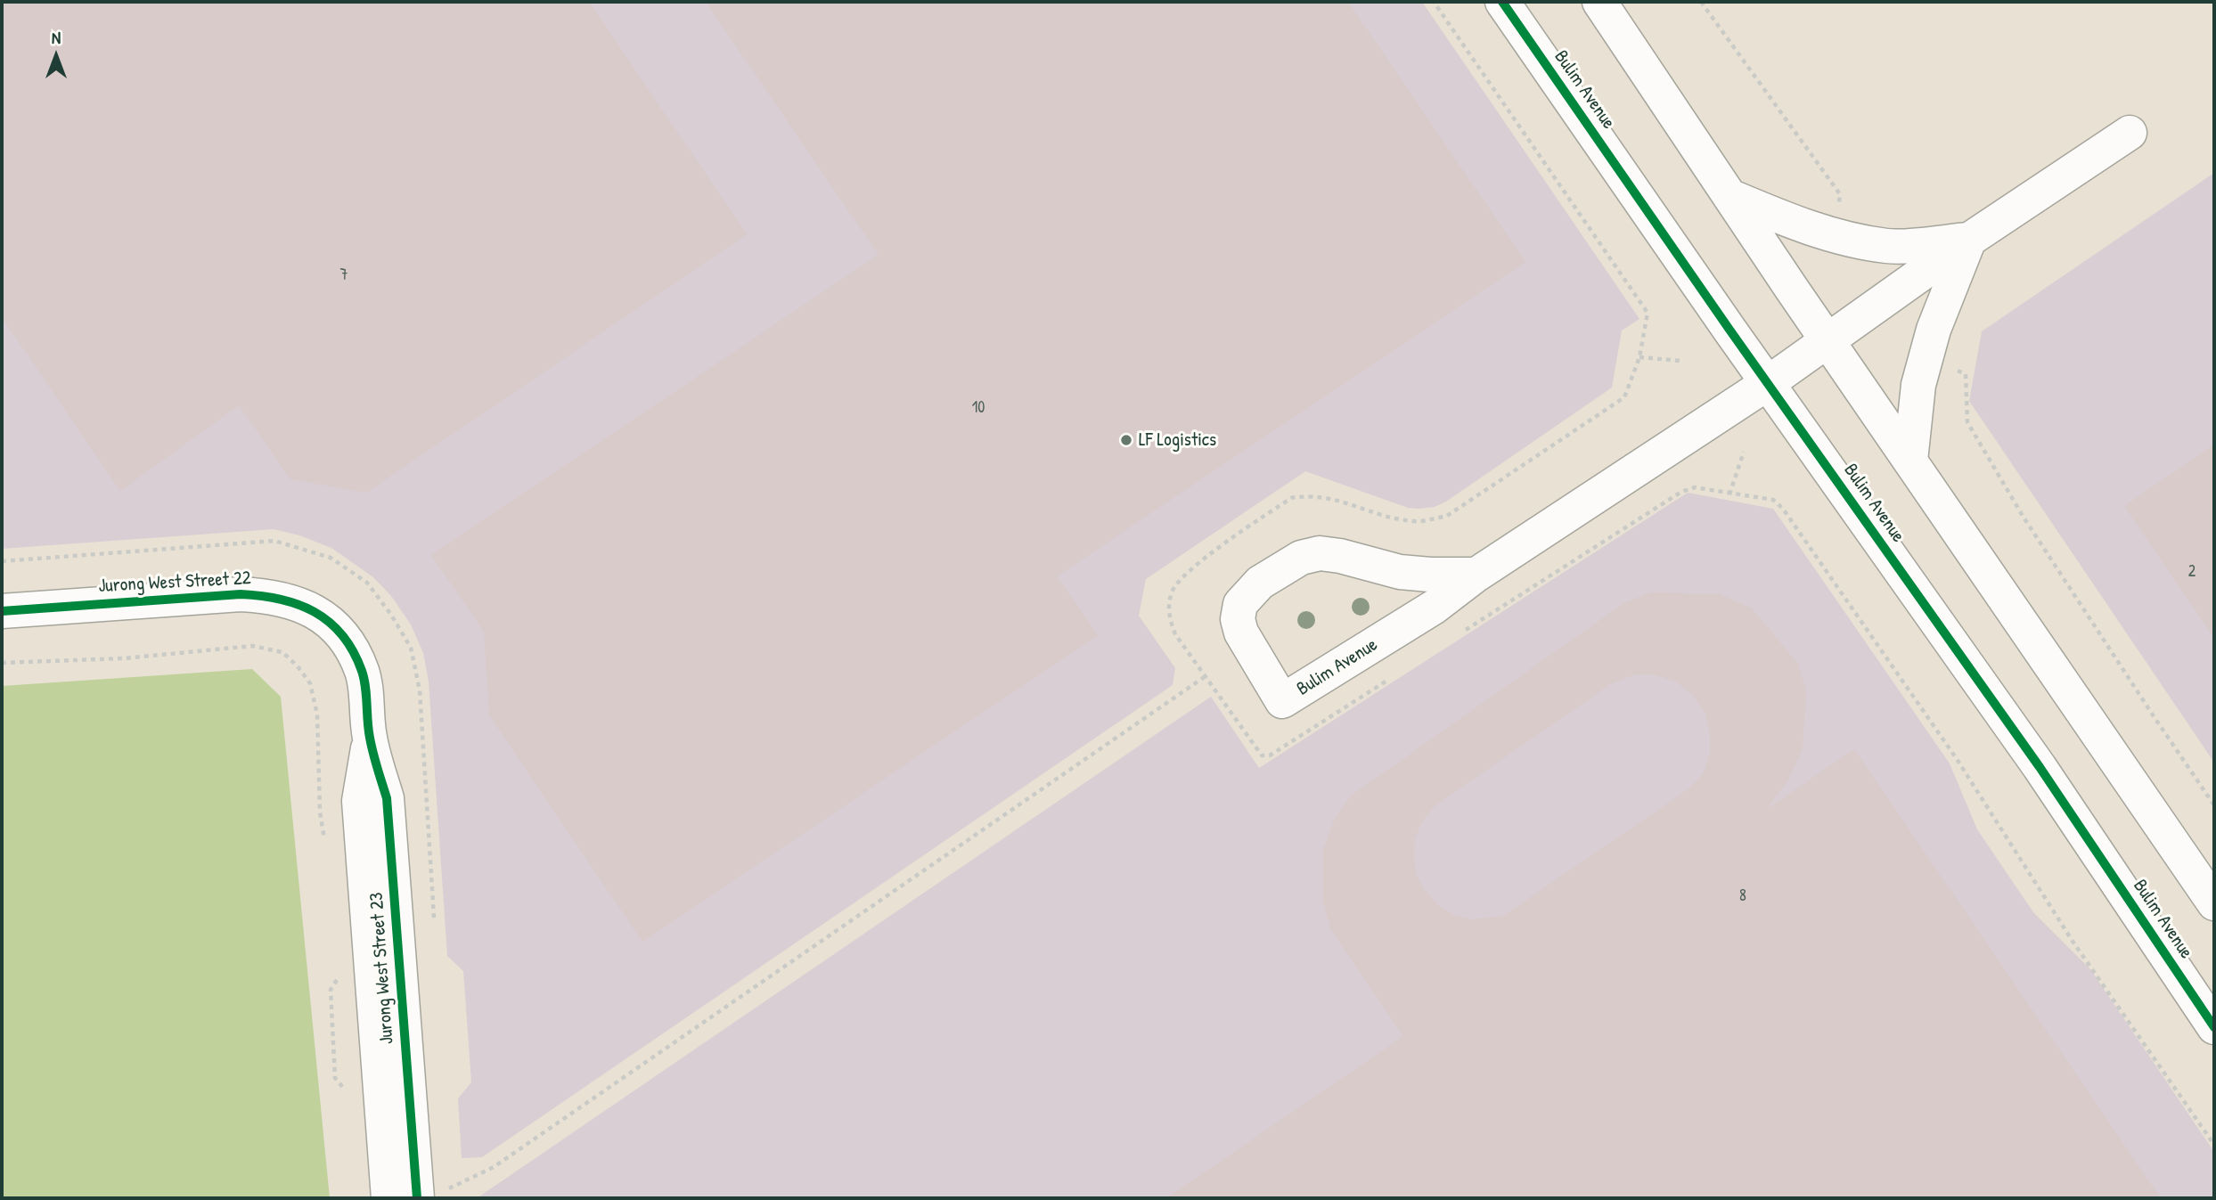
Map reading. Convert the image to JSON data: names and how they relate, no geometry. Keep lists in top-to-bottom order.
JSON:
{
  "streets": {
    "street": ["Bulim Avenue", "Jurong West Street 22", "Jurong West Street 23"]
  },
  "crossings": [
    ["Jurong West Street 22", "Jurong West Street 23"]
  ],
  "places": ["LF Logistics"],
  "house_numbers": [
    "7",
    "10",
    "2",
    "8"
  ],
  "north": "top"
}
